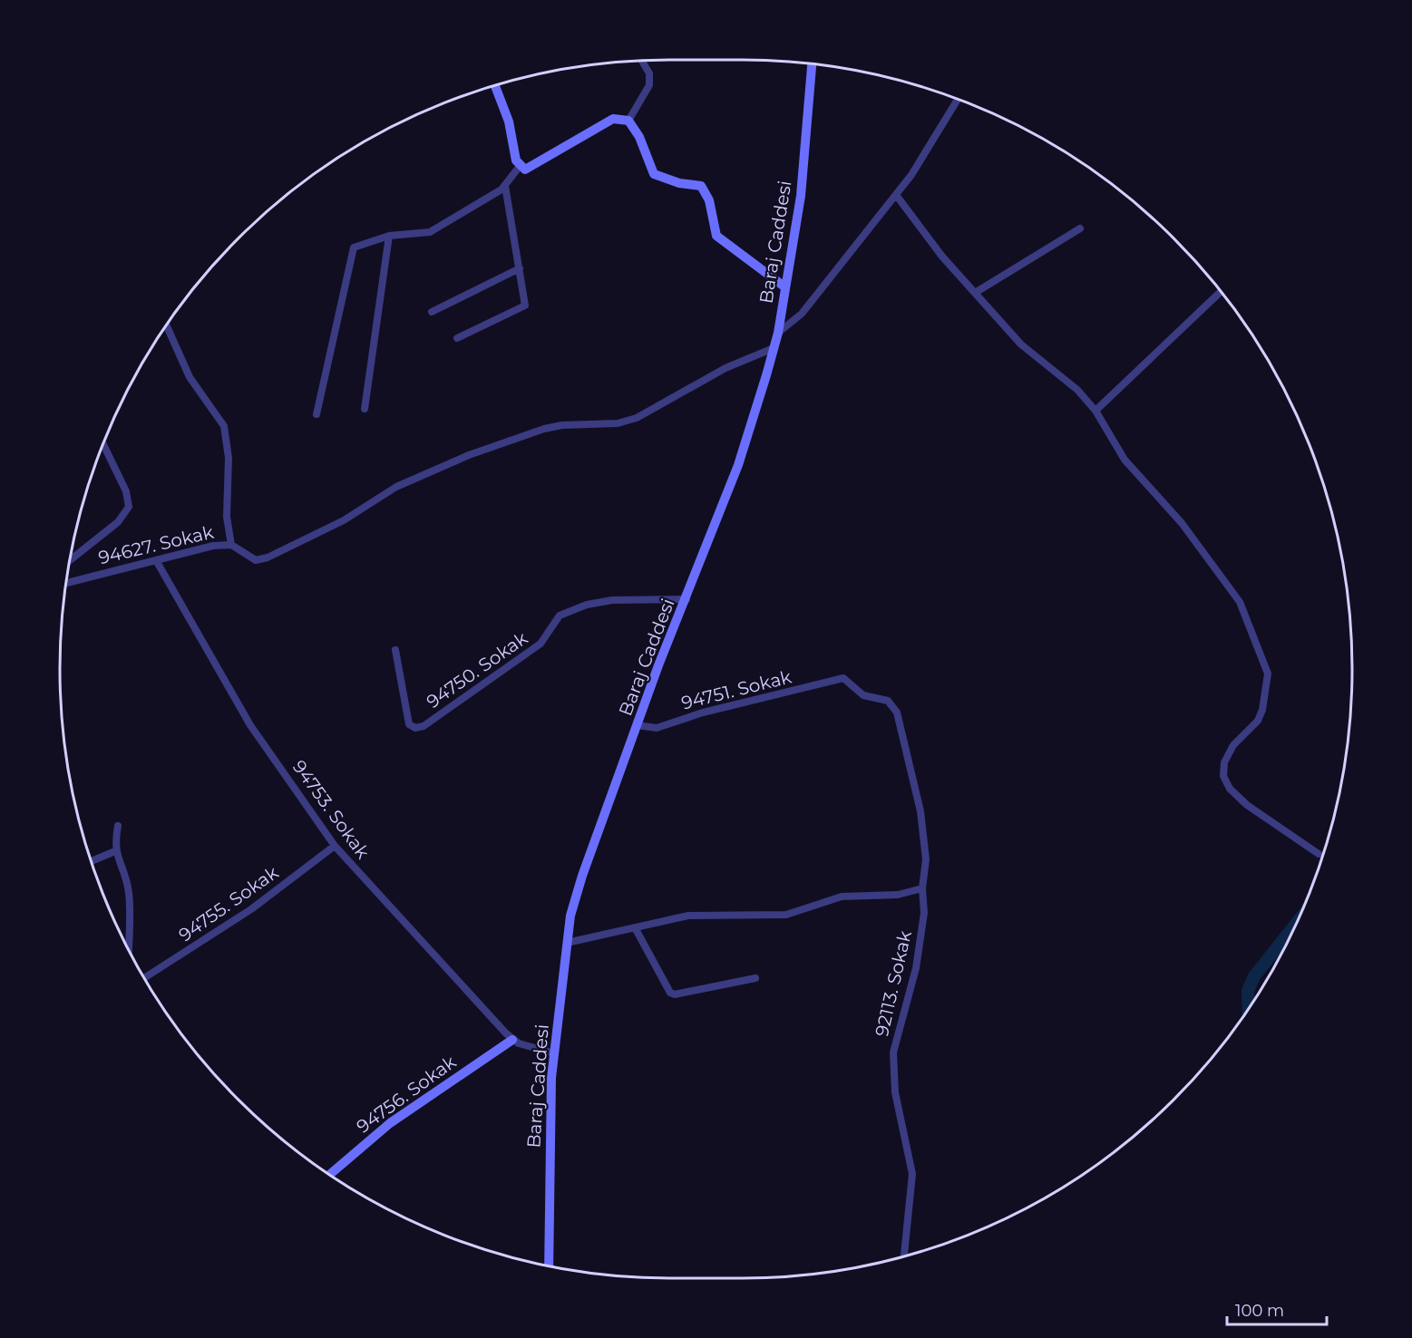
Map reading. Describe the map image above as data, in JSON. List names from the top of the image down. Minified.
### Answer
{"streets":{"main road":["Baraj Caddesi","94756. Sokak"],"street":["94627. Sokak","94750. Sokak","94751. Sokak","94753. Sokak","94755. Sokak","92113. Sokak"]},"crossings":[["Baraj Caddesi","94750. Sokak"],["Baraj Caddesi","94751. Sokak"],["Baraj Caddesi","94753. Sokak"],["94627. Sokak","94753. Sokak"],["94751. Sokak","92113. Sokak"],["94753. Sokak","94755. Sokak"],["94753. Sokak","94756. Sokak"]],"scale_bar":"100 m"}
